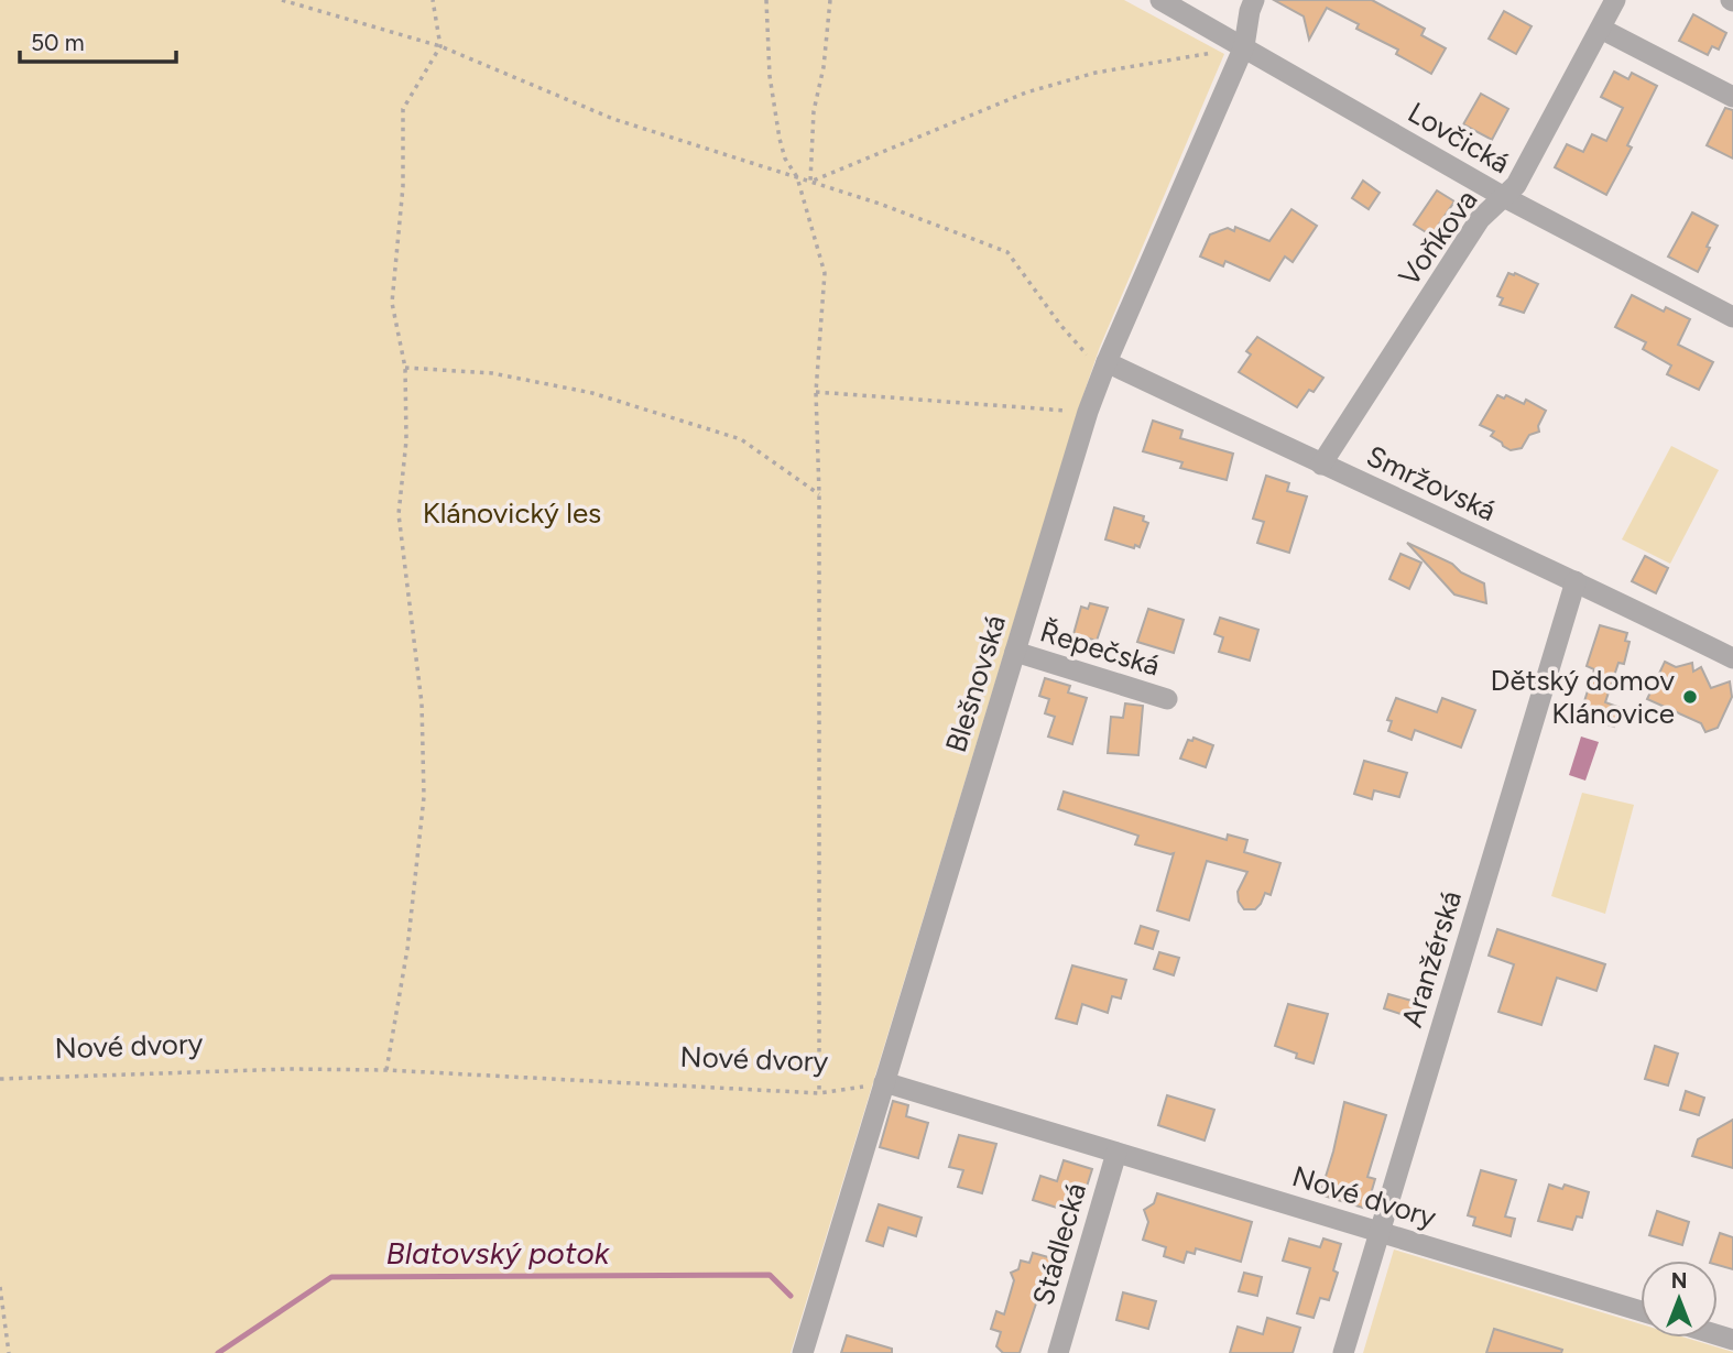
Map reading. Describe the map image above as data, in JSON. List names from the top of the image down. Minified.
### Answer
{"streets":{"street":["Lovčická","Voňkova","Smržovská","Řepečská","Blešnovská","Aranžérská","Nové dvory","Stádlecká"]},"crossings":[["Lovčická","Voňkova"],["Lovčická","Blešnovská"],["Voňkova","Smržovská"],["Smržovská","Blešnovská"],["Smržovská","Aranžérská"],["Řepečská","Blešnovská"],["Blešnovská","Nové dvory"],["Aranžérská","Nové dvory"],["Nové dvory","Stádlecká"]],"water":["Blatovský potok"],"parks":["Klánovický les"],"places":["Dětský domov Klánovice"],"scale_bar":"50 m","north":"top"}
